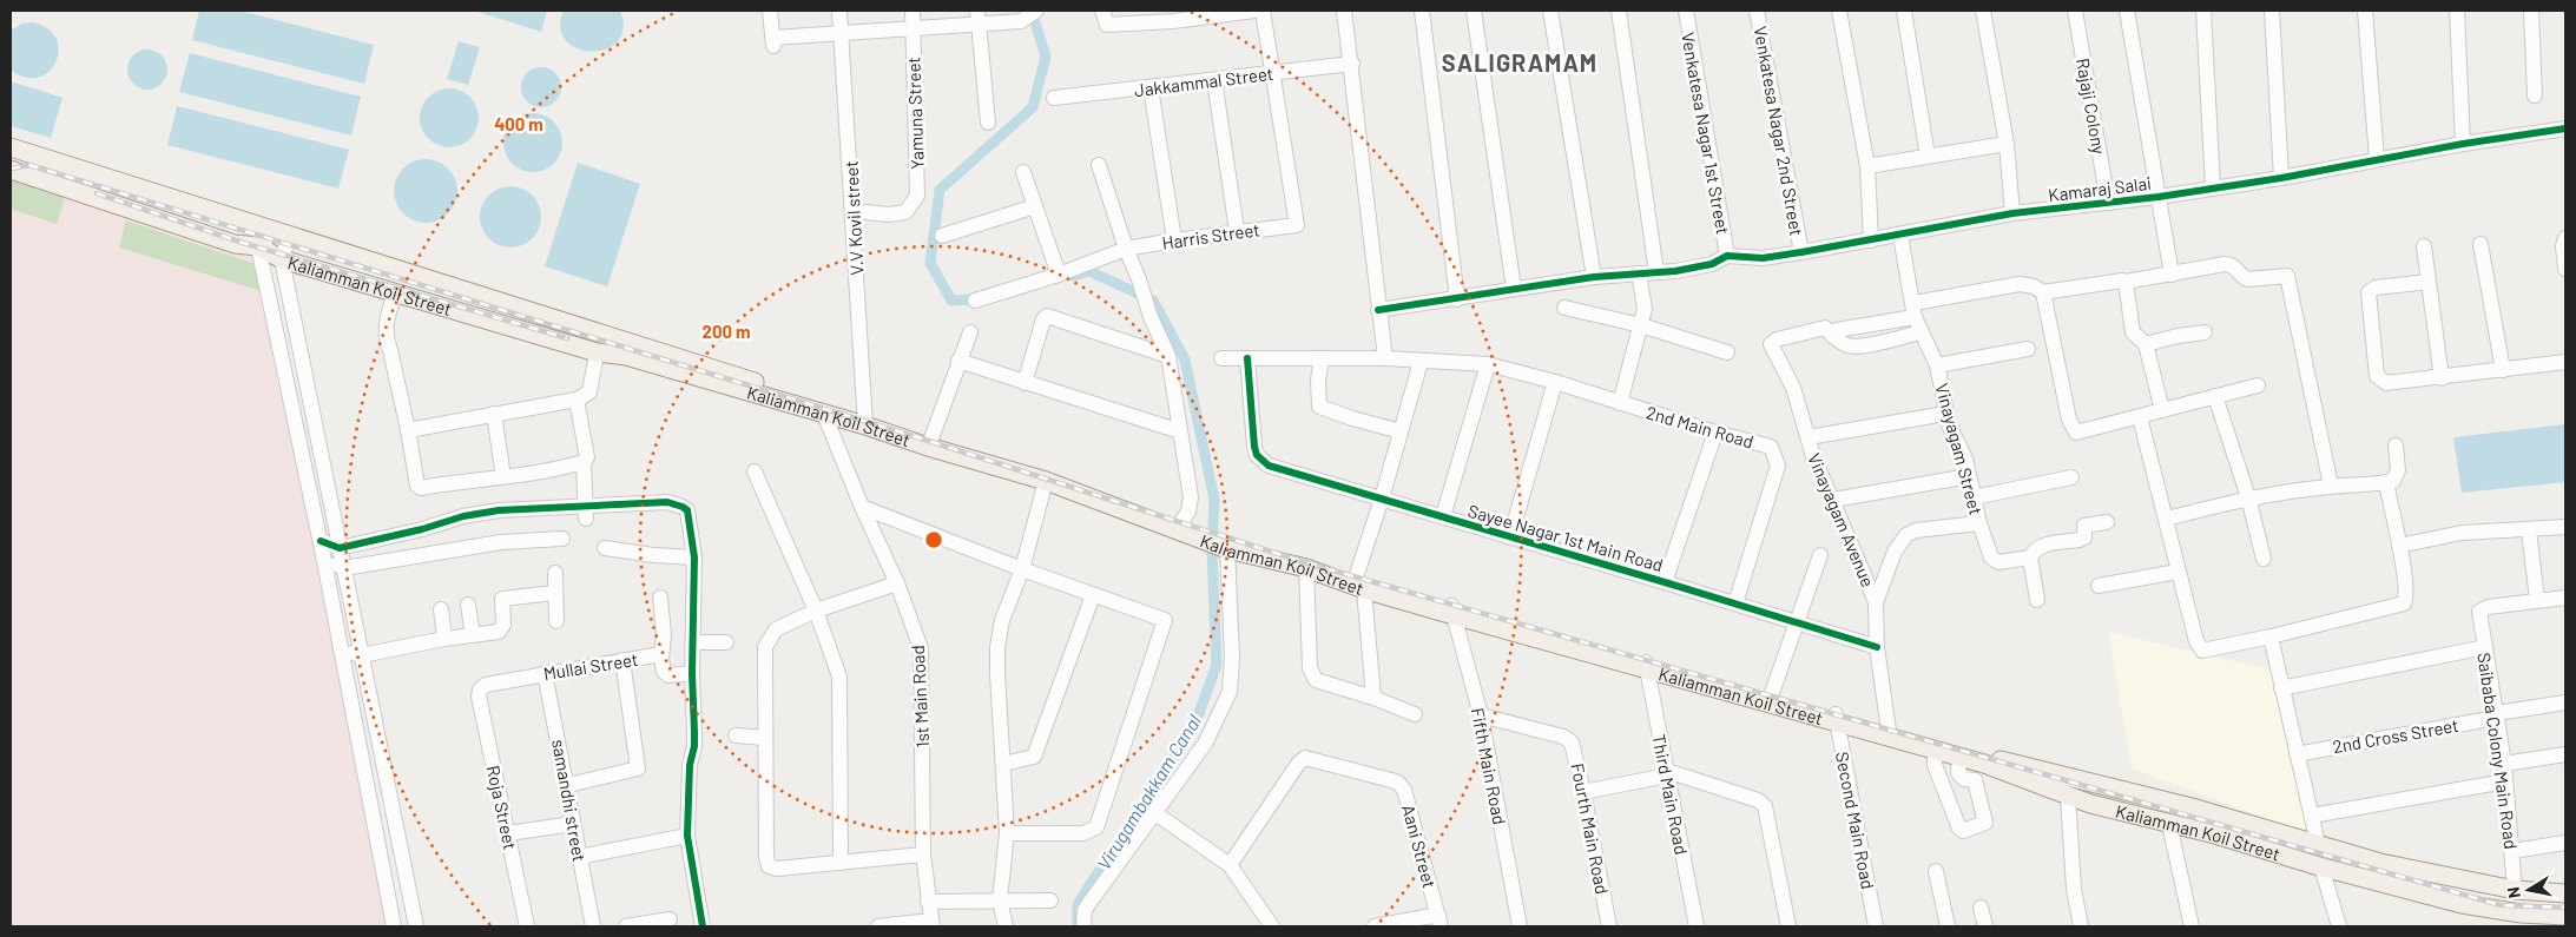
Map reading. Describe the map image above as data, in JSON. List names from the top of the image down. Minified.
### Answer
{"streets":{"main road":["Kaliamman Koil Street"],"street":["Jakkammal Street","Rajaji Colony","Yamuna Street","Venkatesa Nagar 2nd Street","Venkatesa Nagar 1st Street","Kamaraj Salai","V.V Kovil street","Harris Street","2nd Main Road","Vinayagam Street","Vinayagam Avenue","Sayee Nagar 1st Main Road","Mullai Street","1st Main Road","2nd Cross Street","Saibaba Colony Main Road","Fifth Main Road","Third Main Road","samandhi street","Roja Street","Second Main Road","Fourth Main Road","Aani Street"]},"crossings":[["Jakkammal Street","Harris Street"],["Rajaji Colony","Kamaraj Salai"],["Yamuna Street","V.V Kovil street"],["Venkatesa Nagar 2nd Street","Kamaraj Salai"],["Venkatesa Nagar 1st Street","Kamaraj Salai"],["Kamaraj Salai","Vinayagam Street"],["V.V Kovil street","Kaliamman Koil Street"],["Kaliamman Koil Street","Vinayagam Street"],["Kaliamman Koil Street","1st Main Road"],["Kaliamman Koil Street","Saibaba Colony Main Road"],["Kaliamman Koil Street","Fifth Main Road"],["Kaliamman Koil Street","Third Main Road"],["Kaliamman Koil Street","Second Main Road"],["2nd Main Road","Sayee Nagar 1st Main Road"],["Vinayagam Street","Vinayagam Avenue"],["Vinayagam Street","Sayee Nagar 1st Main Road"],["Mullai Street","samandhi street"],["Mullai Street","Roja Street"],["2nd Cross Street","Saibaba Colony Main Road"],["Fifth Main Road","Fourth Main Road"]],"districts":["SALIGRAMAM"],"water":["Virugambakkam Canal"],"north":"left","rings":["400 m","200 m"]}
